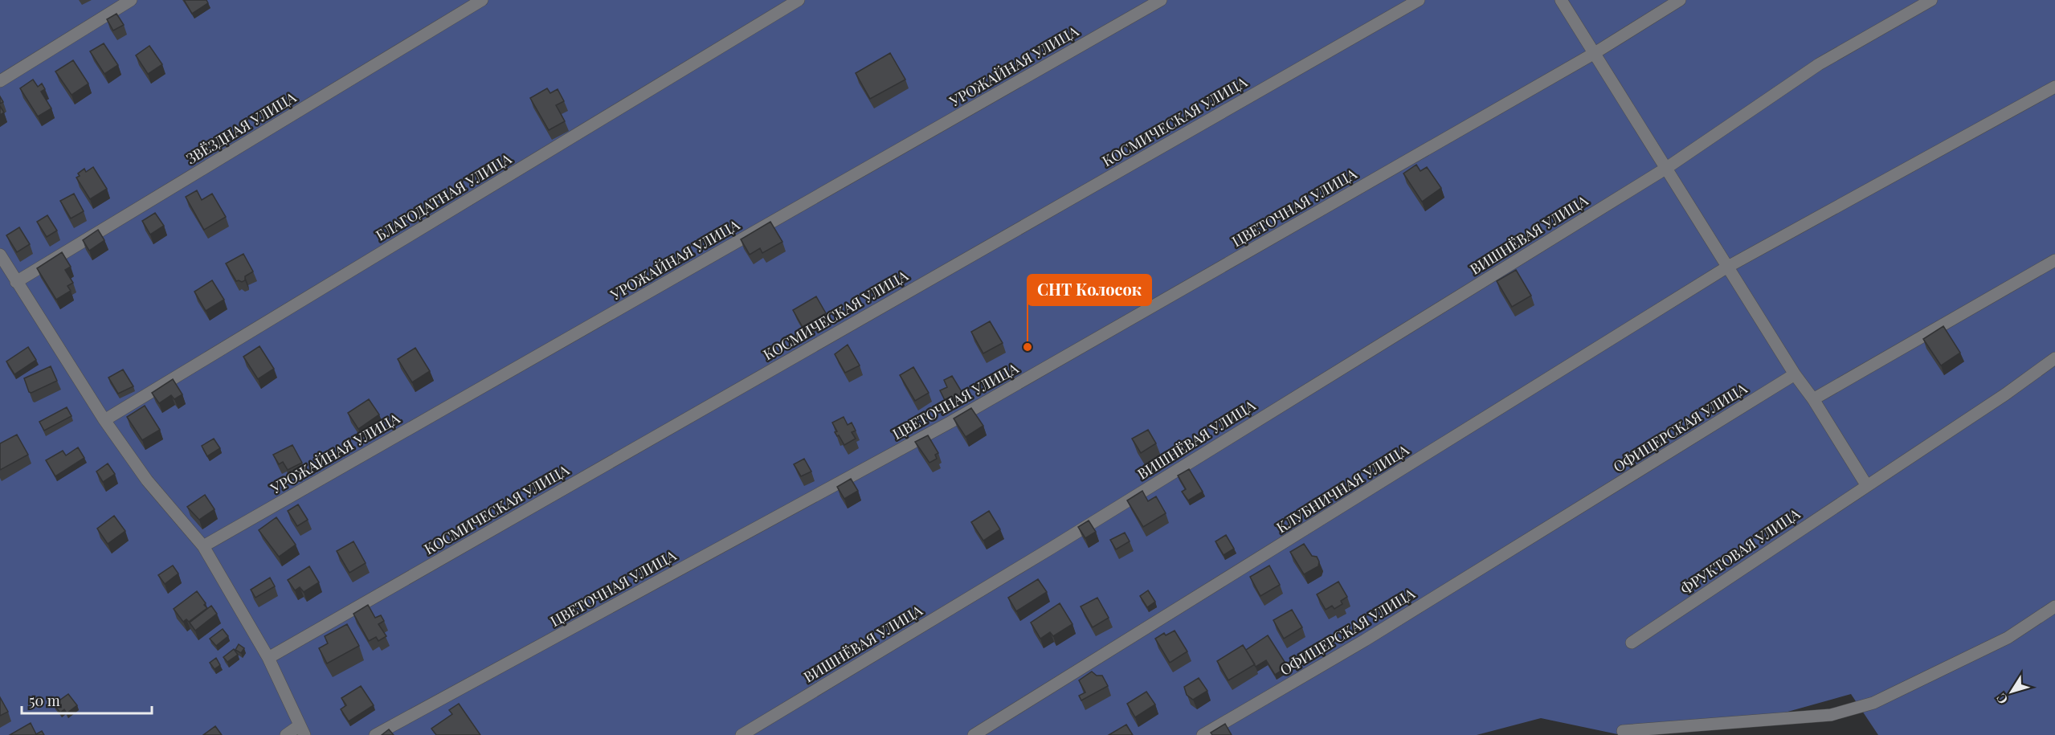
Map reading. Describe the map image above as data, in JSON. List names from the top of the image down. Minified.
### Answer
{"streets":{"street":["УРОЖАЙНАЯ УЛИЦА","КОСМИЧЕСКАЯ УЛИЦА","ЗВЁЗДНАЯ УЛИЦА","БЛАГОДАТНАЯ УЛИЦА","ЦВЕТОЧНАЯ УЛИЦА","ВИШНЁВАЯ УЛИЦА","ОФИЦЕРСКАЯ УЛИЦА","КЛУБНИЧНАЯ УЛИЦА","ФРУКТОВАЯ УЛИЦА"]},"places":["СНТ Колосок"],"scale_bar":"50 m","north":"bottom left"}
